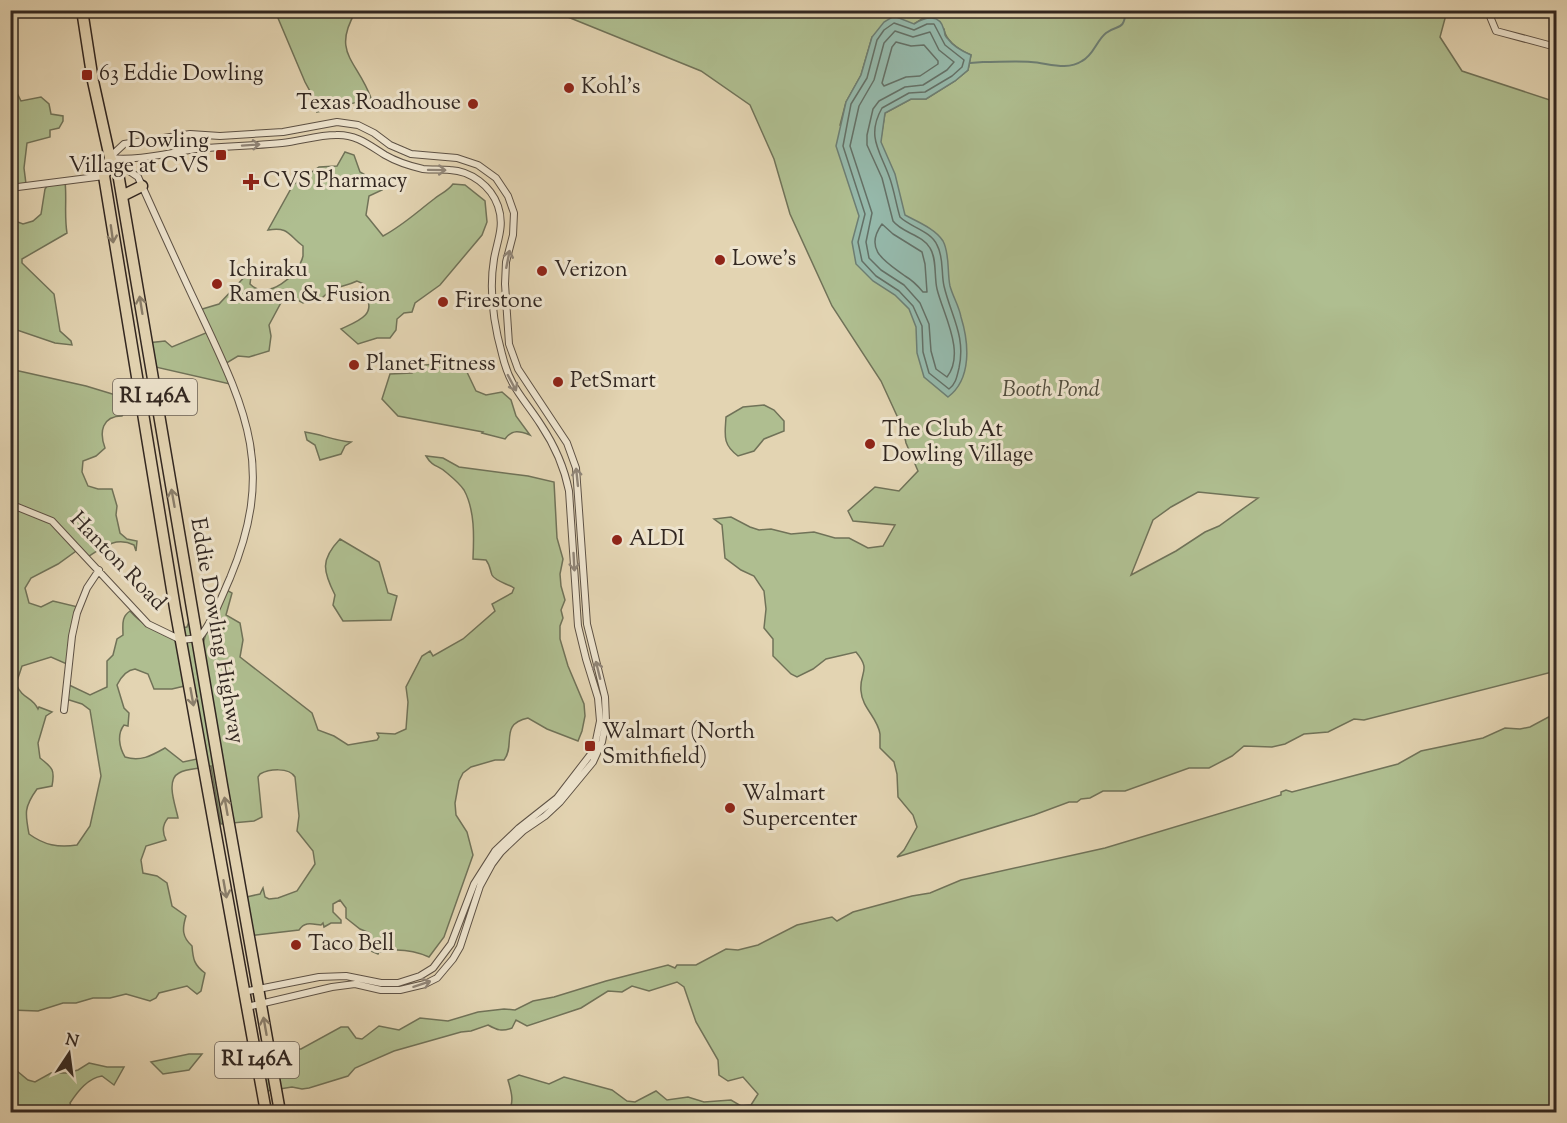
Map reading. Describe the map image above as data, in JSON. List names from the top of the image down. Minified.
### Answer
{"streets":{"main road":["RI 146A","Eddie Dowling Highway"],"street":["Hanton Road"]},"crossings":[["Hanton Road","Eddie Dowling Highway"]],"parks":["Booth Pond"],"places":{"transit":["63 Eddie Dowling","Dowling Village at CVS","Walmart (North Smithfield)"],"other":["Kohl's","Texas Roadhouse","Lowe's","Verizon","Ichiraku Ramen & Fusion","Firestone","Planet Fitness","PetSmart","The Club At Dowling Village","ALDI","Walmart Supercenter","Taco Bell"],"health":["CVS Pharmacy"]},"north":"top"}
